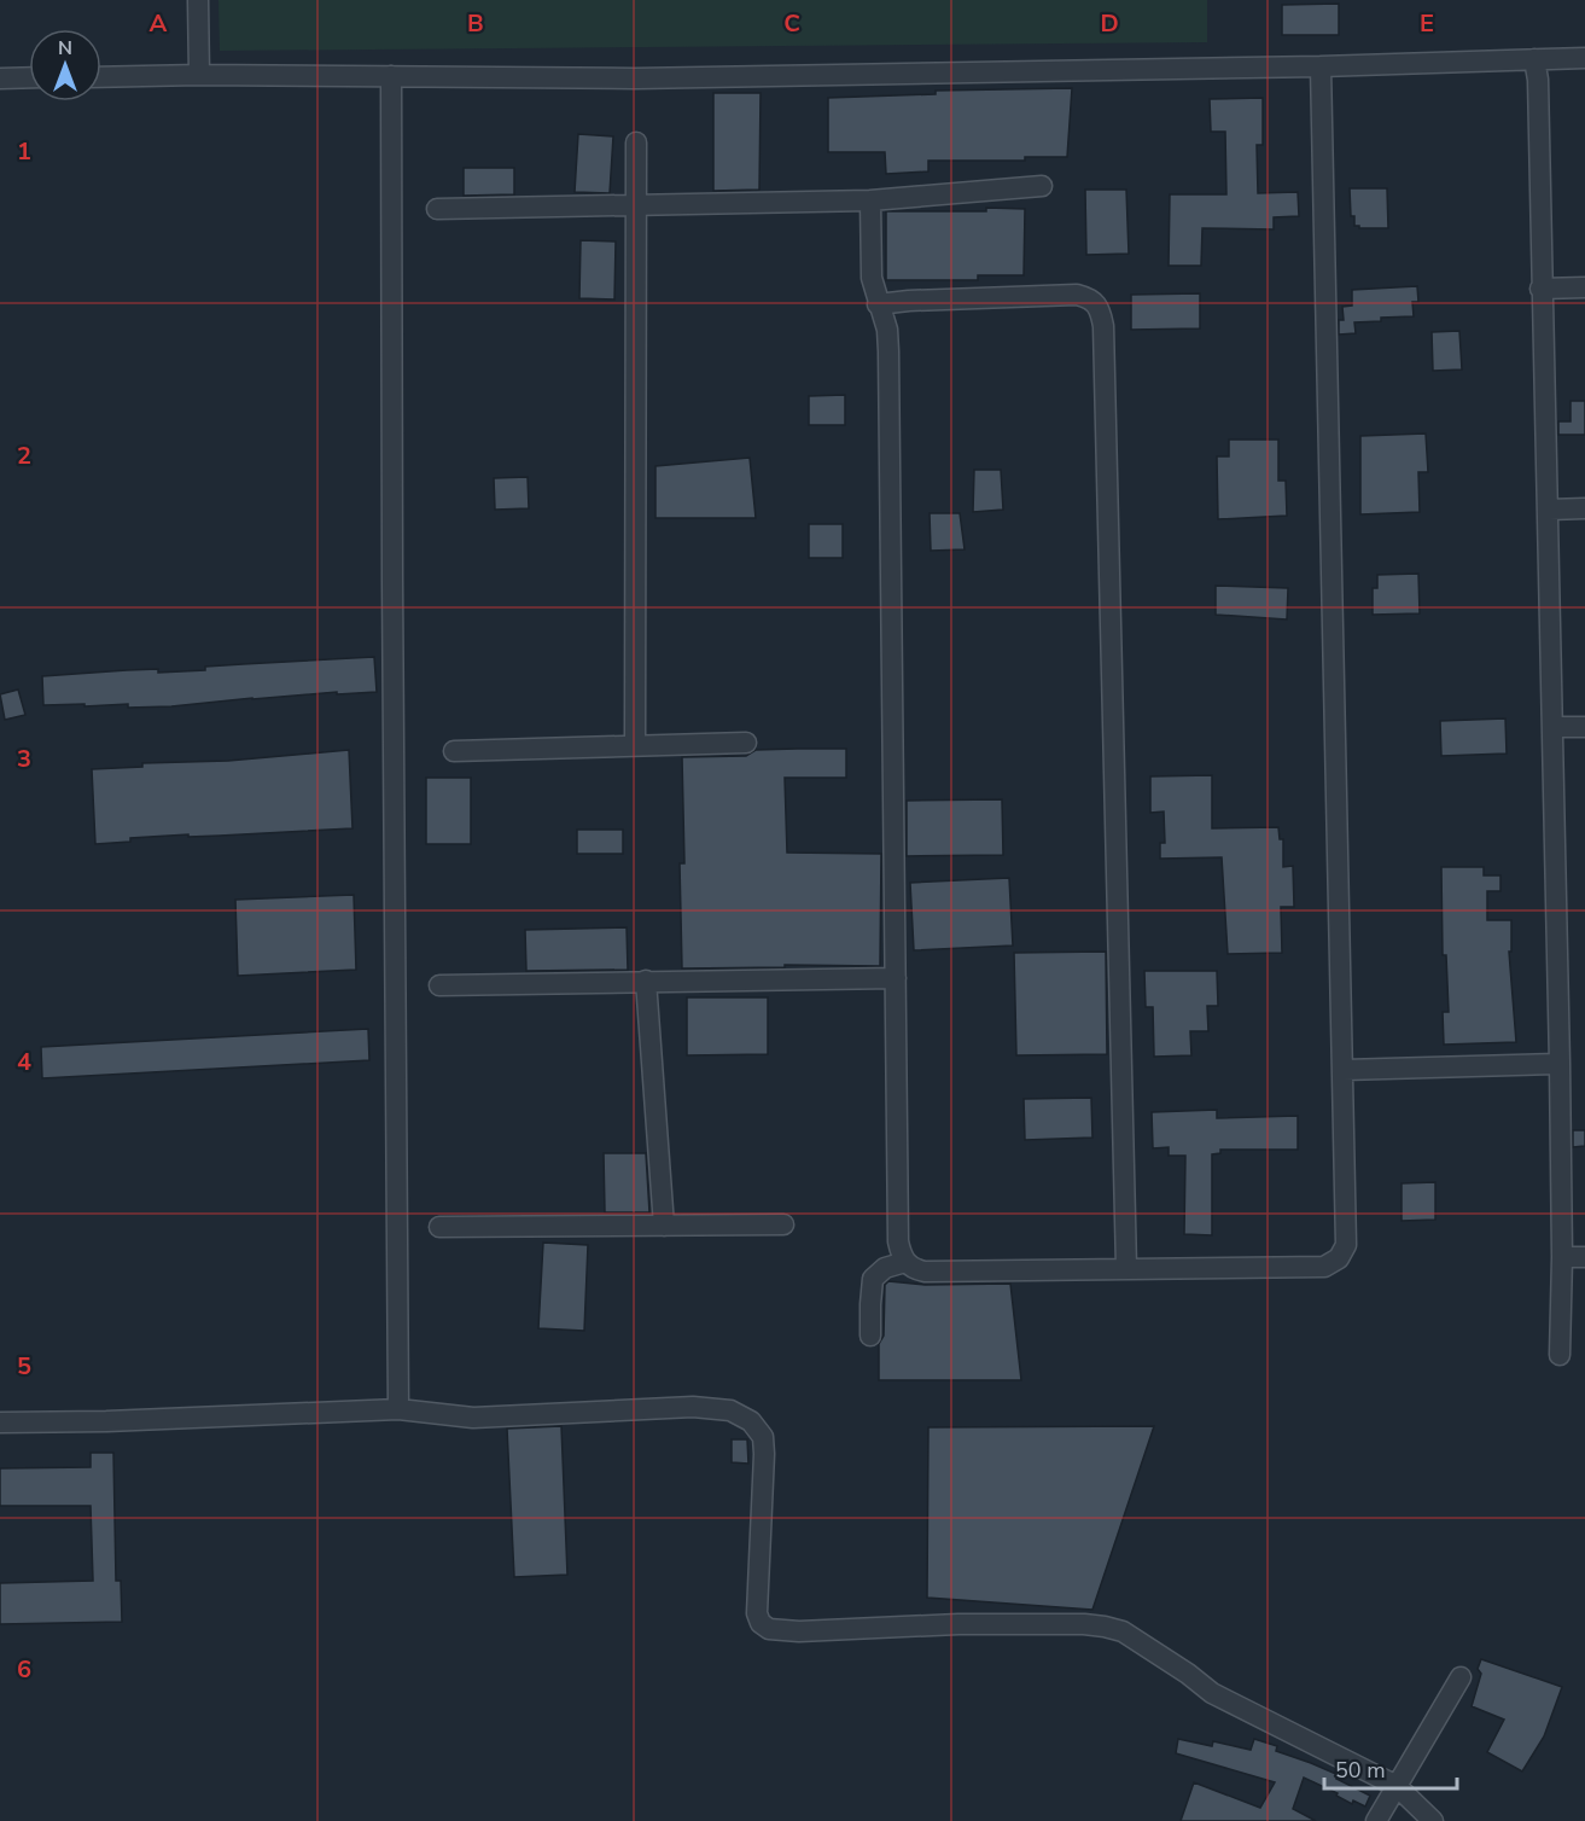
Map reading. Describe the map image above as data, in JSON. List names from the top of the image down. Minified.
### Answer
{"scale_bar":"50 m","north":"top","grid":{"columns":["A","B","C","D","E"],"rows":["1","2","3","4","5","6"]}}
